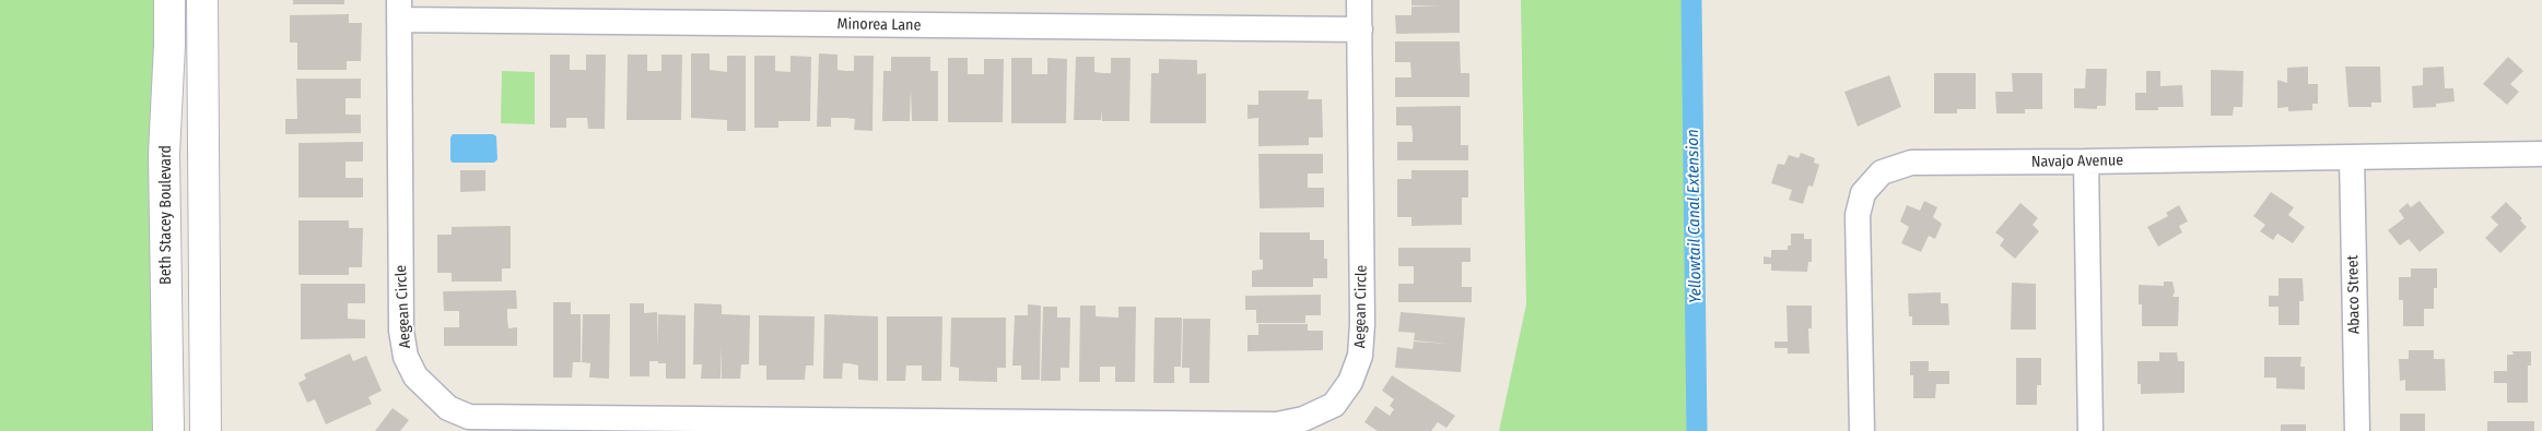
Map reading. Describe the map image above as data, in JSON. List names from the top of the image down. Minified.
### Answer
{"streets":{"street":["Minorea Lane","Navajo Avenue","Beth Stacey Boulevard","Abaco Street","Aegean Circle"]},"crossings":[["Minorea Lane","Aegean Circle"],["Navajo Avenue","Abaco Street"]],"water":["Yellowtail Canal Extension"]}
